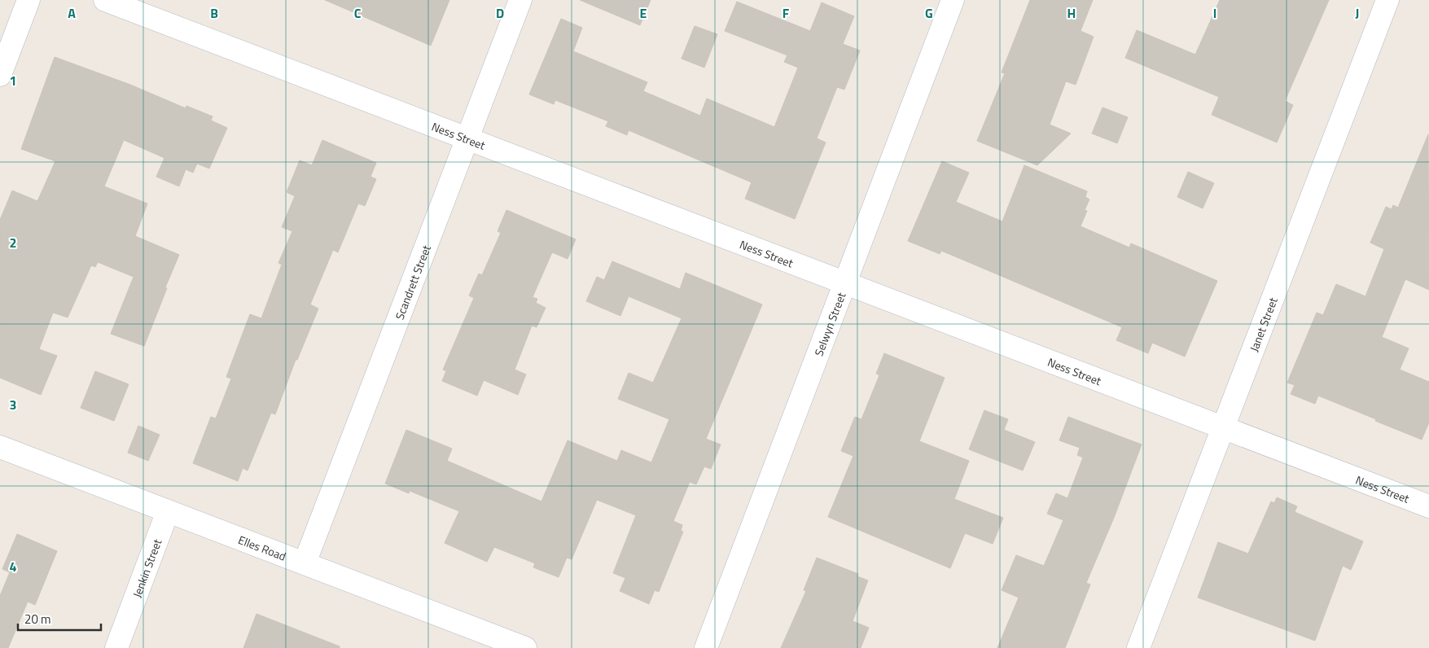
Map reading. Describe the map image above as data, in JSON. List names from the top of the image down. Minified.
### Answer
{"streets":{"street":["Ness Street","Scandrett Street","Selwyn Street","Janet Street","Elles Road","Jenkin Street"]},"crossings":[["Ness Street","Scandrett Street"],["Ness Street","Selwyn Street"],["Ness Street","Janet Street"],["Scandrett Street","Elles Road"],["Elles Road","Jenkin Street"]],"scale_bar":"20 m","grid":{"columns":["A","B","C","D","E","F","G","H","I","J"],"rows":["1","2","3","4"]}}
